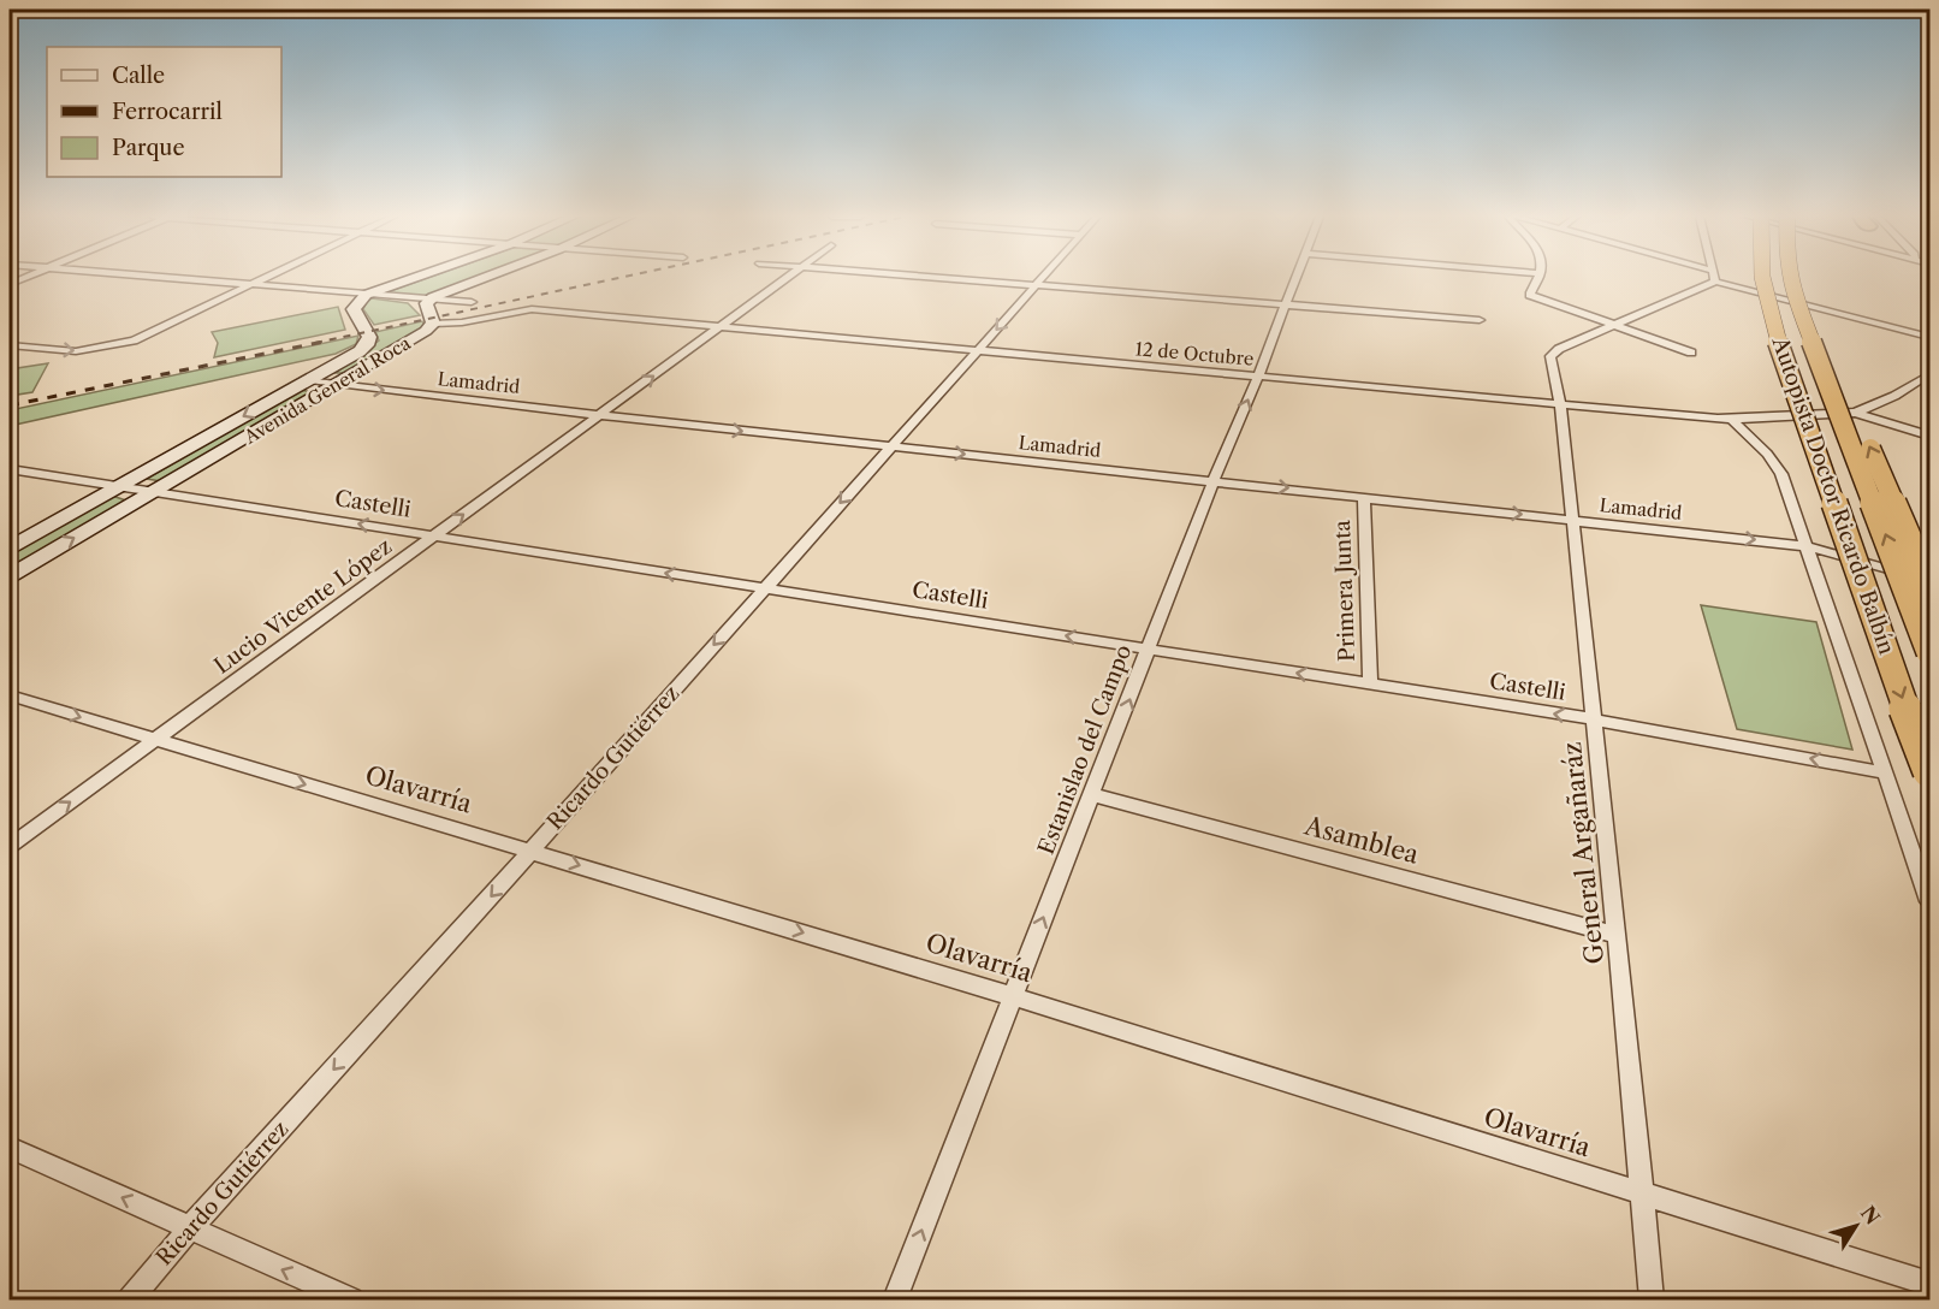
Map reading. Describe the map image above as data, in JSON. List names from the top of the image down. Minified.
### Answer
{"streets":{"highway":["Autopista Doctor Ricardo Balbín"],"main road":["Avenida General Roca"],"street":["12 de Octubre","Lamadrid","Castelli","Primera Junta","Lucio Vicente López","Estanislao del Campo","Ricardo Gutiérrez","Olavarría","Asamblea","General Argañaráz"]},"crossings":[["12 de Octubre","Avenida General Roca"],["12 de Octubre","Lucio Vicente López"],["12 de Octubre","Estanislao del Campo"],["12 de Octubre","Ricardo Gutiérrez"],["12 de Octubre","General Argañaráz"],["Lamadrid","Avenida General Roca"],["Lamadrid","Primera Junta"],["Lamadrid","Lucio Vicente López"],["Lamadrid","Estanislao del Campo"],["Lamadrid","Ricardo Gutiérrez"],["Lamadrid","General Argañaráz"],["Avenida General Roca","Castelli"],["Castelli","Primera Junta"],["Castelli","Lucio Vicente López"],["Castelli","Estanislao del Campo"],["Castelli","Ricardo Gutiérrez"],["Castelli","General Argañaráz"],["Lucio Vicente López","Olavarría"],["Estanislao del Campo","Olavarría"],["Estanislao del Campo","Asamblea"],["Ricardo Gutiérrez","Olavarría"],["Olavarría","General Argañaráz"],["Asamblea","General Argañaráz"]],"one_way":["Lamadrid","Castelli","Lucio Vicente López","Estanislao del Campo","Ricardo Gutiérrez","Olavarría"],"legend":["Calle","Ferrocarril","Parque"],"north":"top right"}
